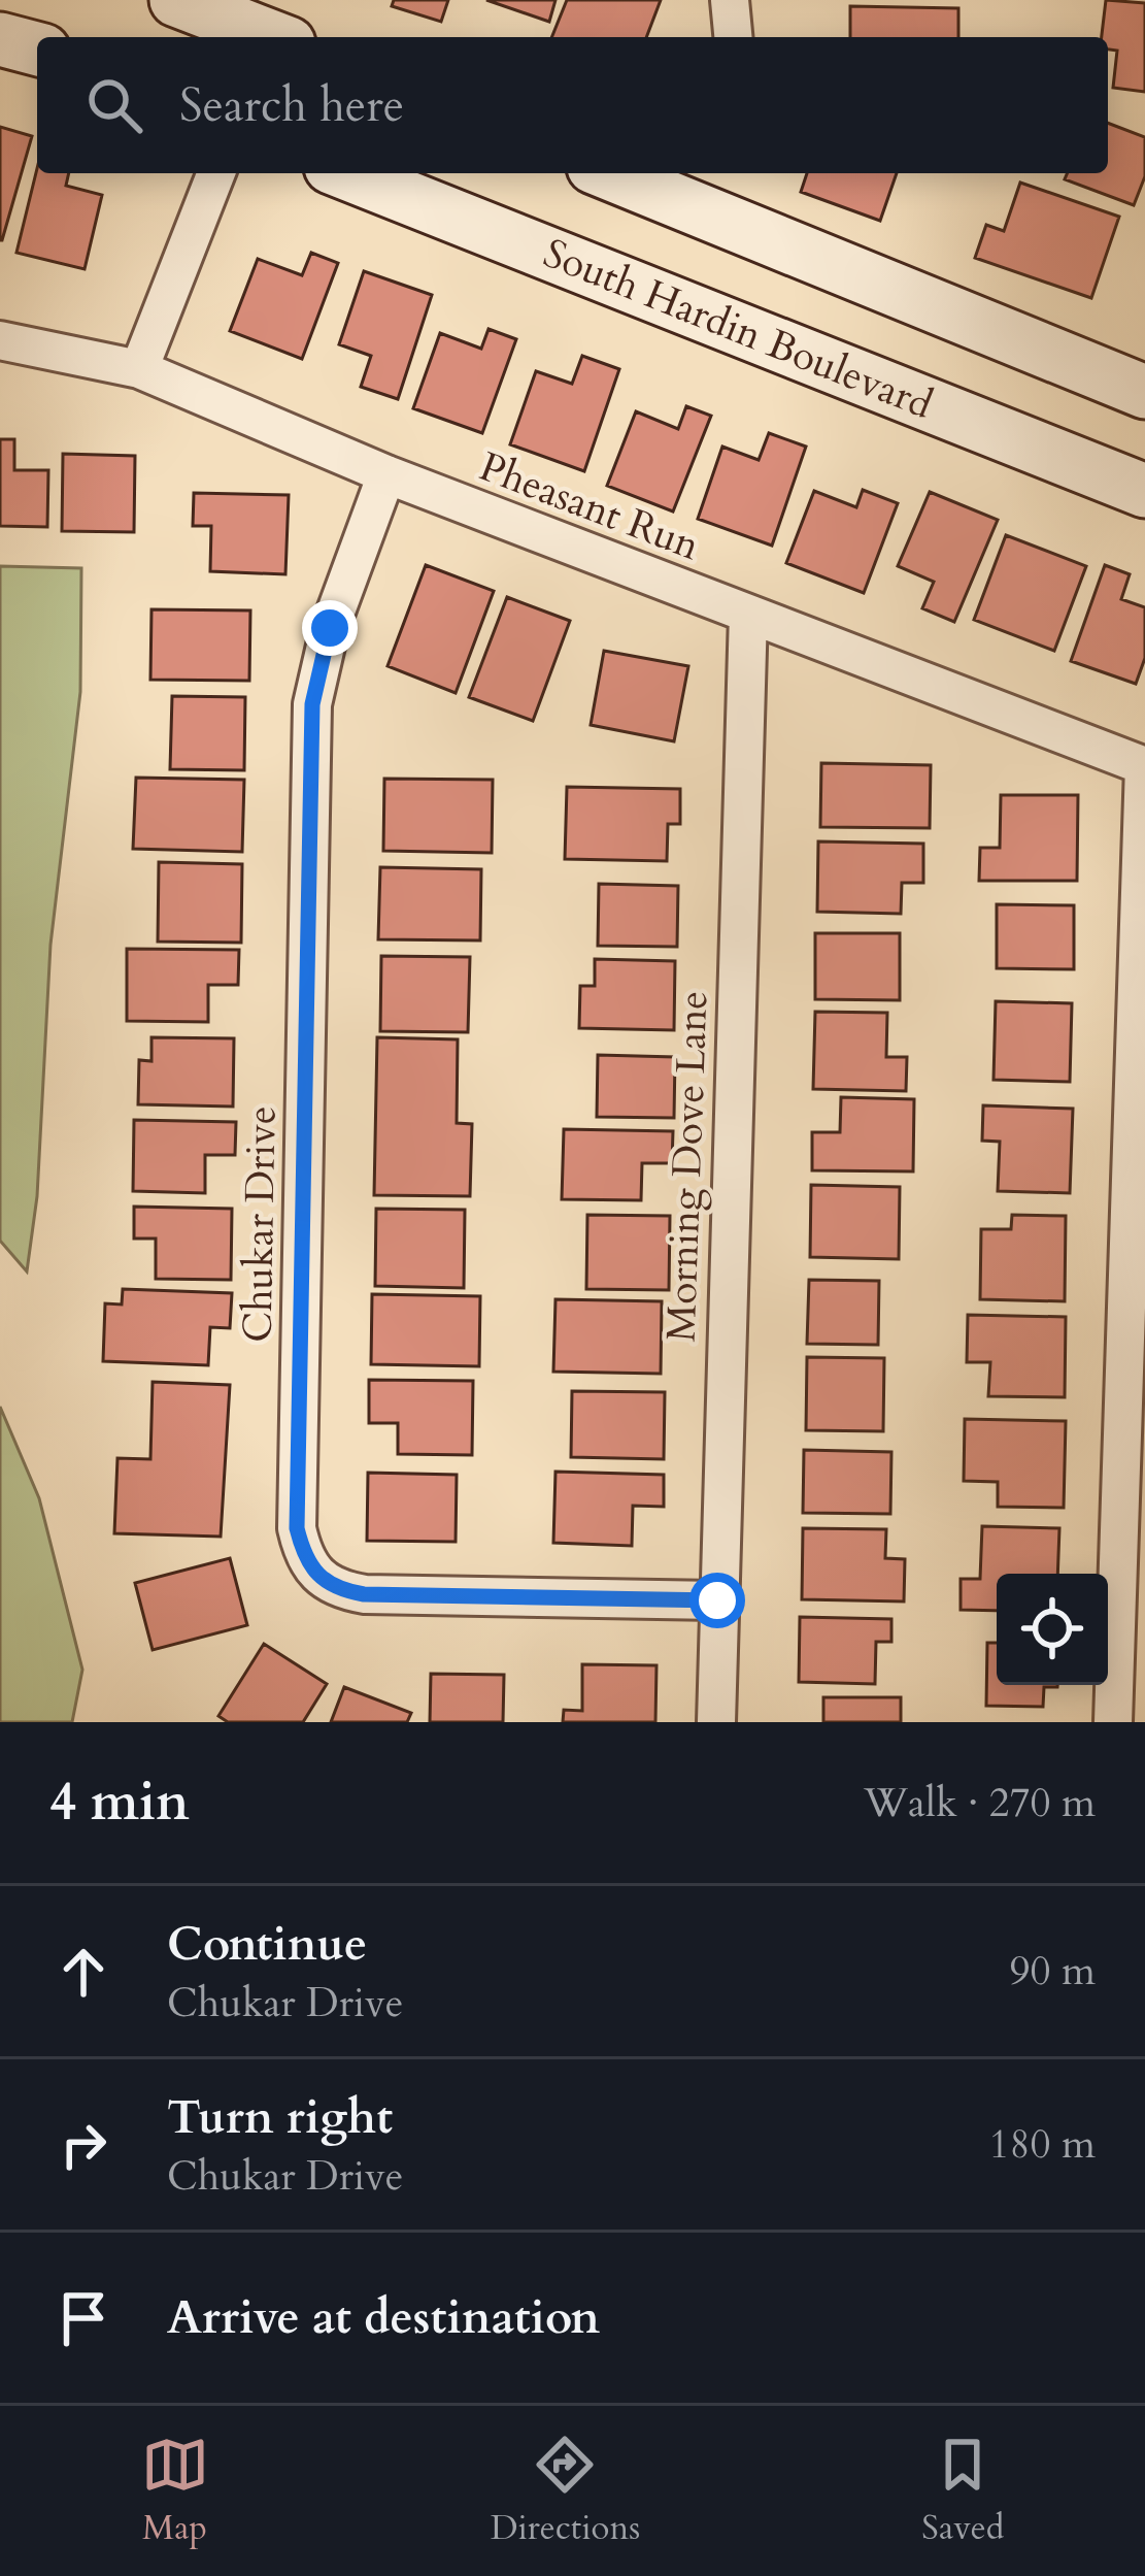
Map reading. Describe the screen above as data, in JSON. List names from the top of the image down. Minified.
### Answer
{"streets":{"main road":["South Hardin Boulevard"],"street":["Pheasant Run","Morning Dove Lane","Chukar Drive"]},"crossings":[["Pheasant Run","Morning Dove Lane"],["Pheasant Run","Chukar Drive"],["Morning Dove Lane","Chukar Drive"]],"page":{"search":"Search here","heading":["4 min","Walk · 270 m"],"list":[["Continue","Chukar Drive","90 m"],["Turn right","Chukar Drive","180 m"],"Arrive at destination"],"nav":["Map","Directions","Saved"]}}
